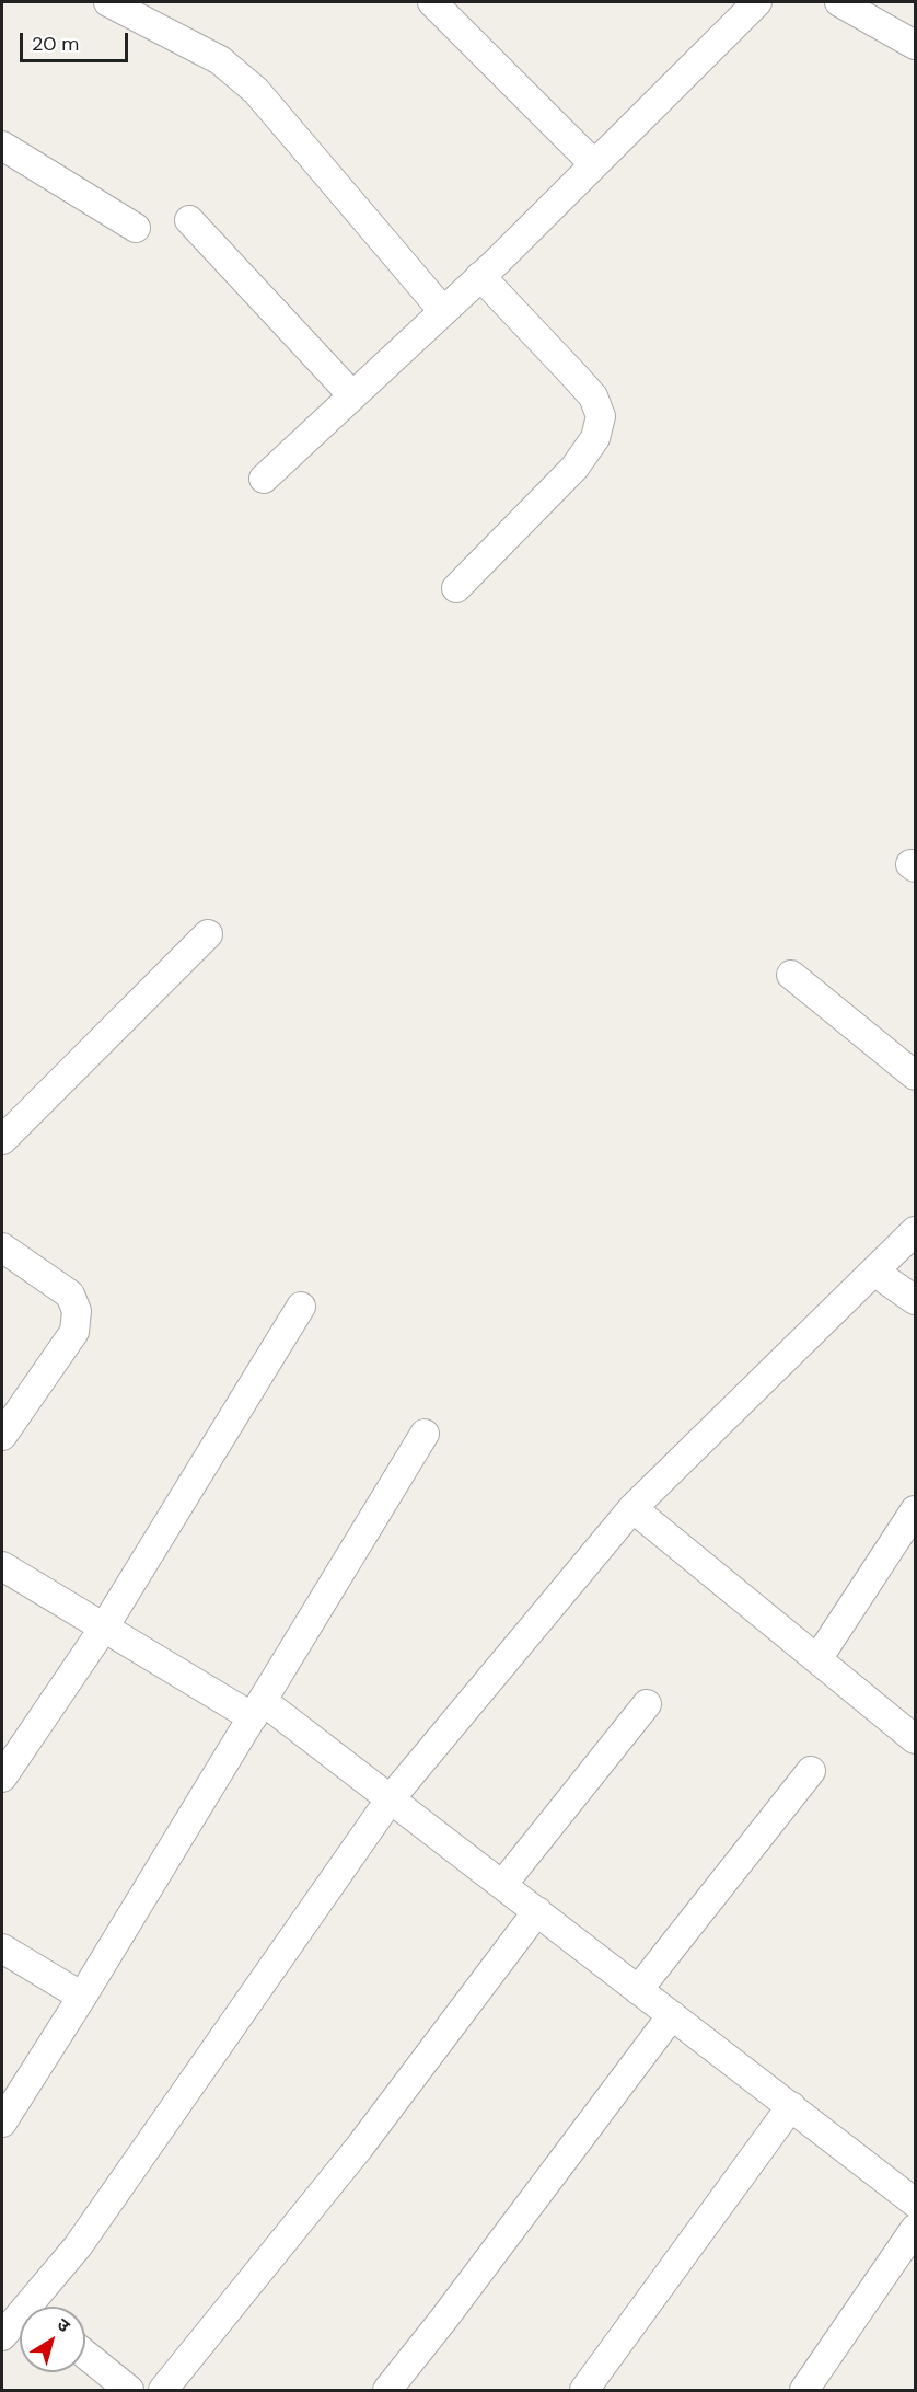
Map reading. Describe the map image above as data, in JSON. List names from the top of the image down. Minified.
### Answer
{"scale_bar":"20 m","north":"top right"}
